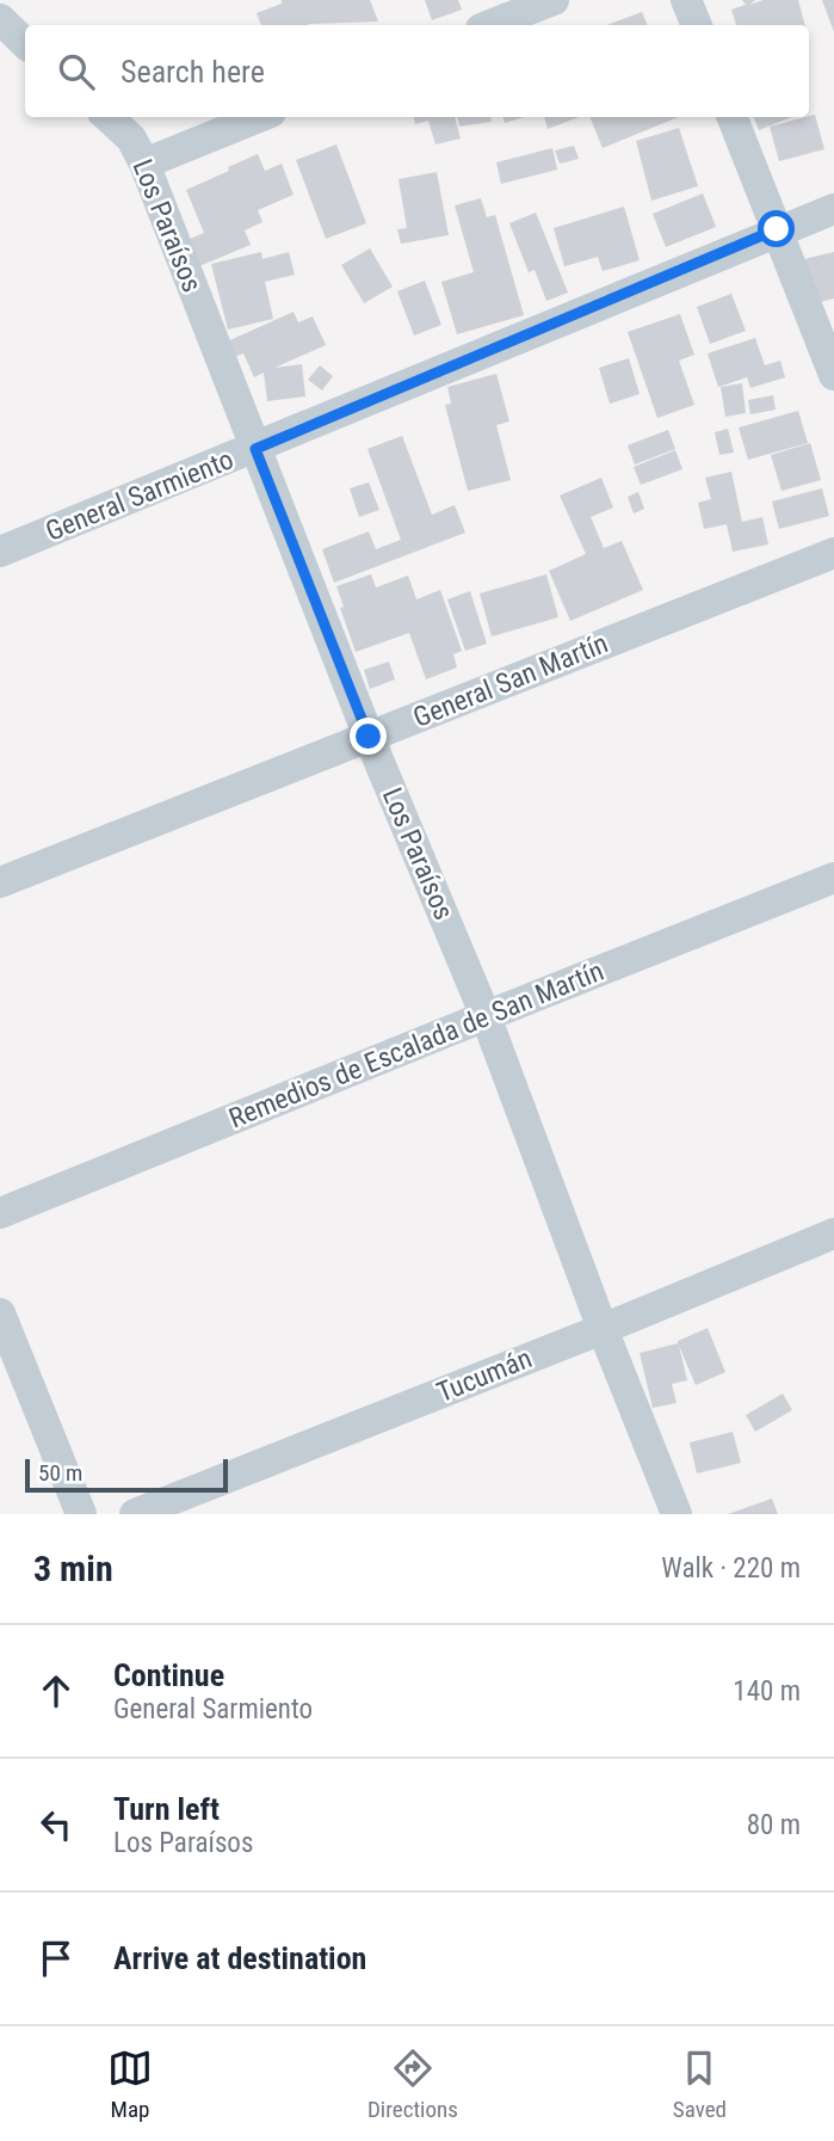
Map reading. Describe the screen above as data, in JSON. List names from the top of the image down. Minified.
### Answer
{"streets":{"street":["Los Paraísos","General Sarmiento","General San Martín","Remedios de Escalada de San Martín","Tucumán"]},"crossings":[["Los Paraísos","General Sarmiento"],["Los Paraísos","General San Martín"],["Los Paraísos","Remedios de Escalada de San Martín"],["Los Paraísos","Tucumán"]],"scale_bar":"50 m","page":{"search":"Search here","scale":"50 m","heading":["3 min","Walk · 220 m"],"list":[["Continue","General Sarmiento","140 m"],["Turn left","Los Paraísos","80 m"],"Arrive at destination"],"nav":["Map","Directions","Saved"]}}
